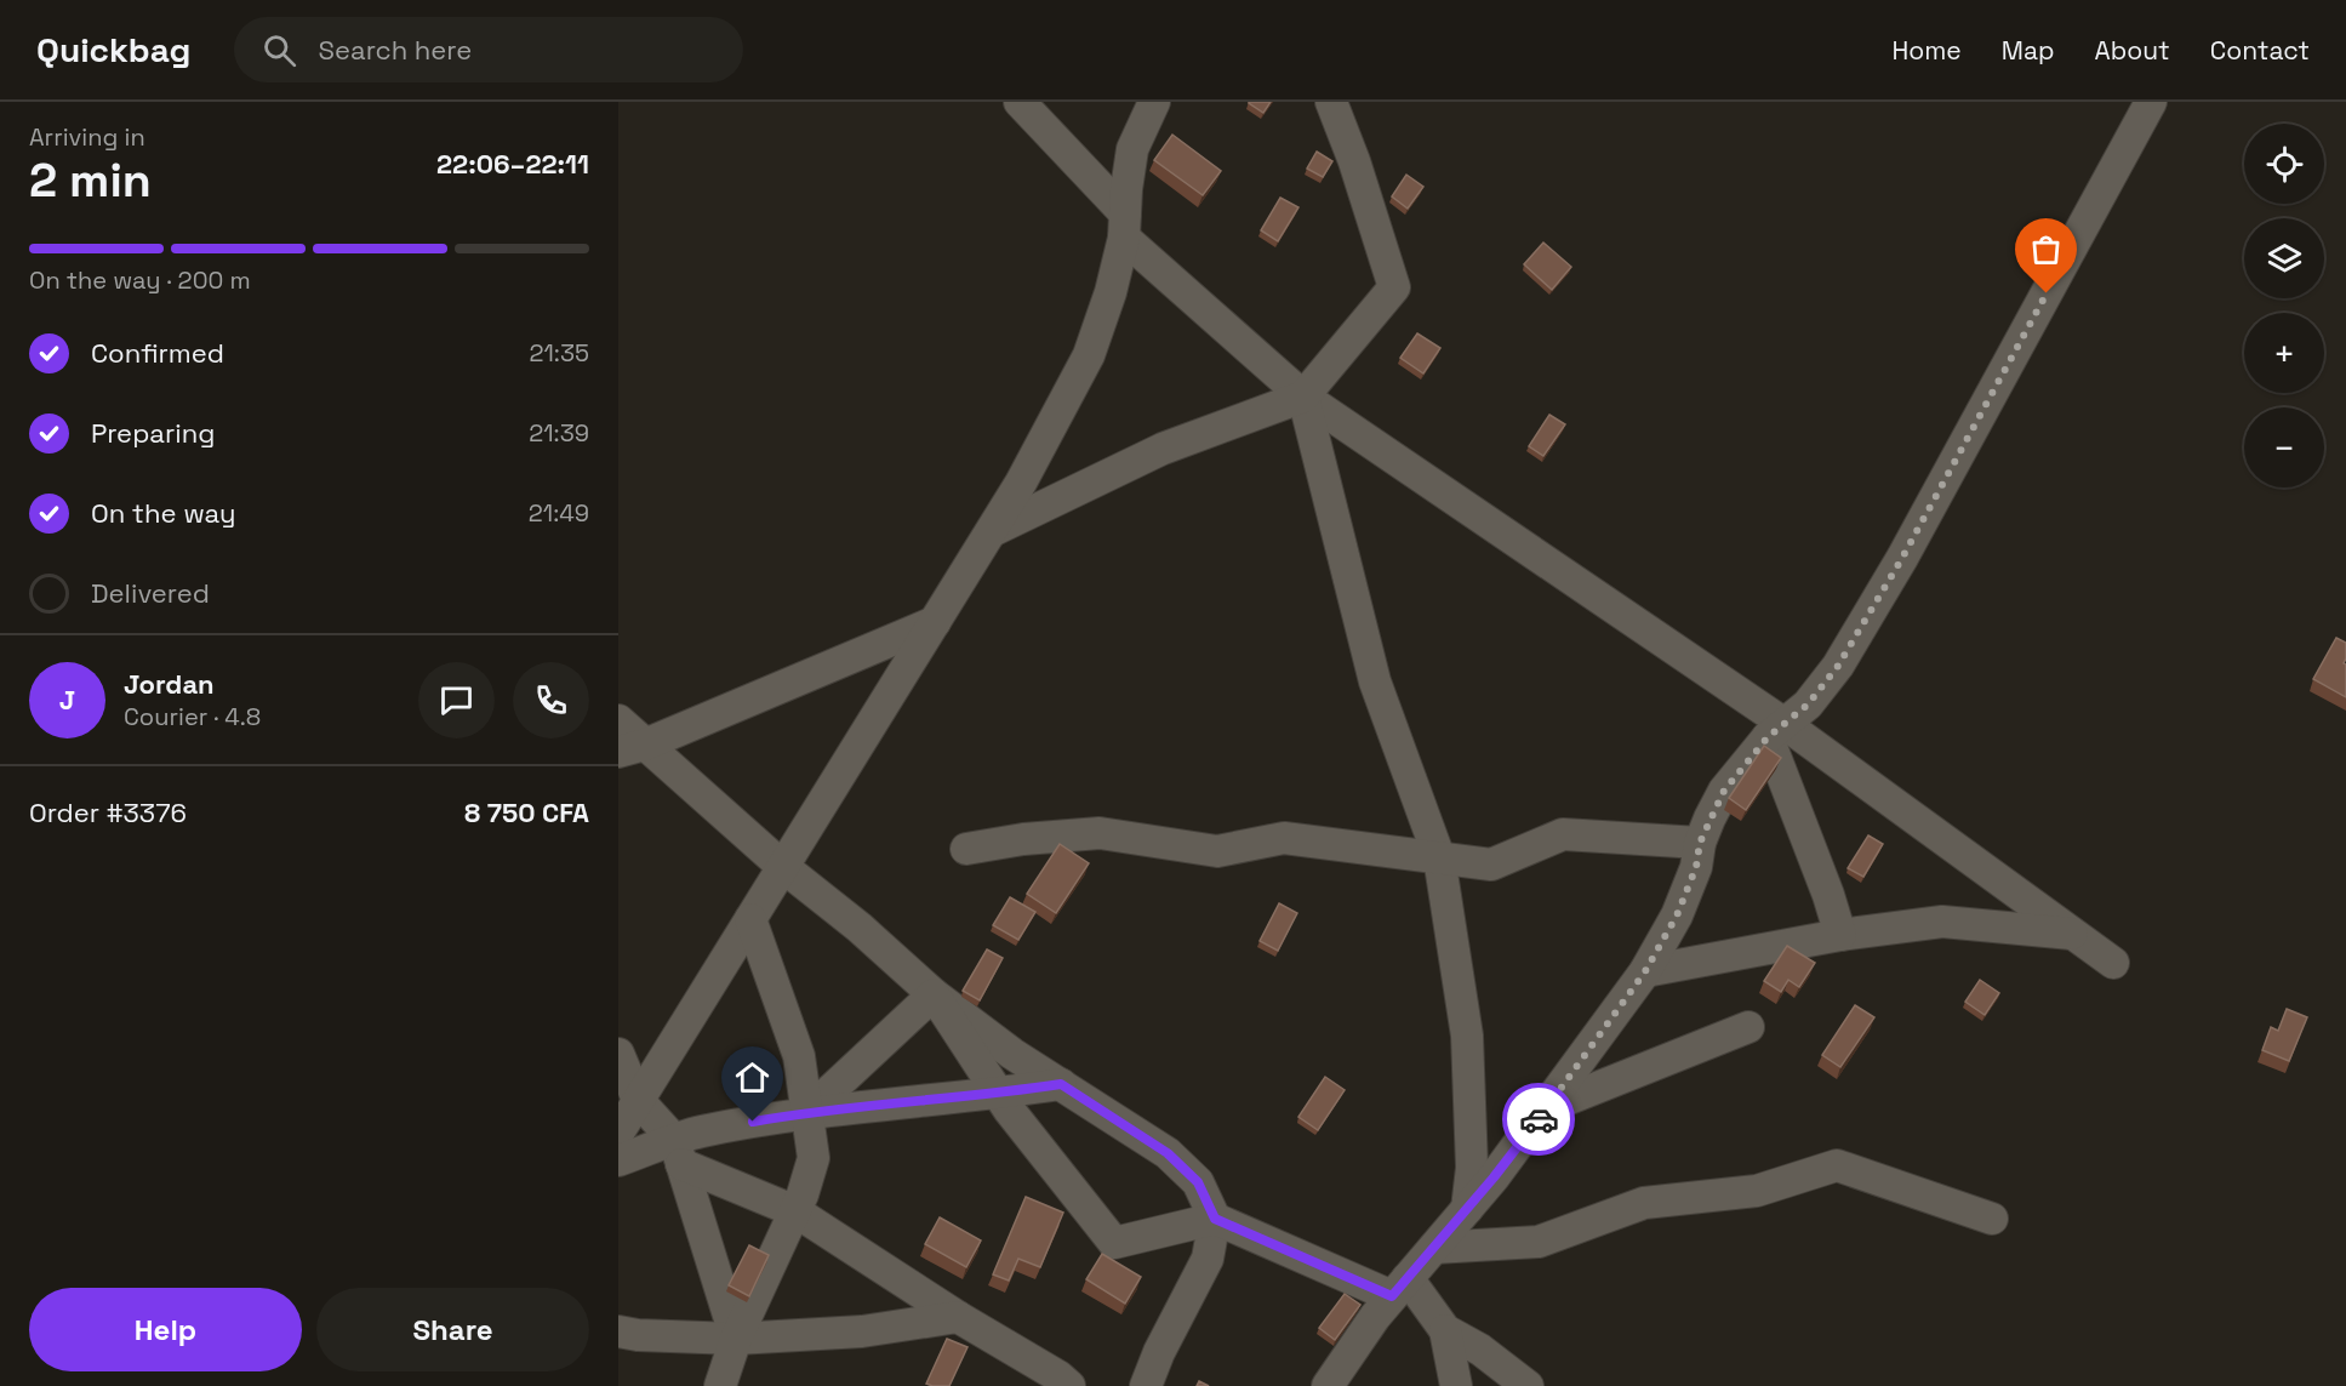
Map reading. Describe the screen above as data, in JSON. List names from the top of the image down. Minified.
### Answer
{"page":{"header":"Quickbag","search":"Search here","nav":["Home","Map","About","Contact"],"heading":["2 min","Arriving in","22:06–22:11"],"panel":["Jordan","Courier · 4.8","Order #3376","8 750 CFA"],"map_buttons":["+","−"],"bar":"On the way · 200 m","list":[["Confirmed","21:35"],["Preparing","21:39"],["On the way","21:49"],"Delivered"],"round":"J","buttons":["Help","Share"]}}
